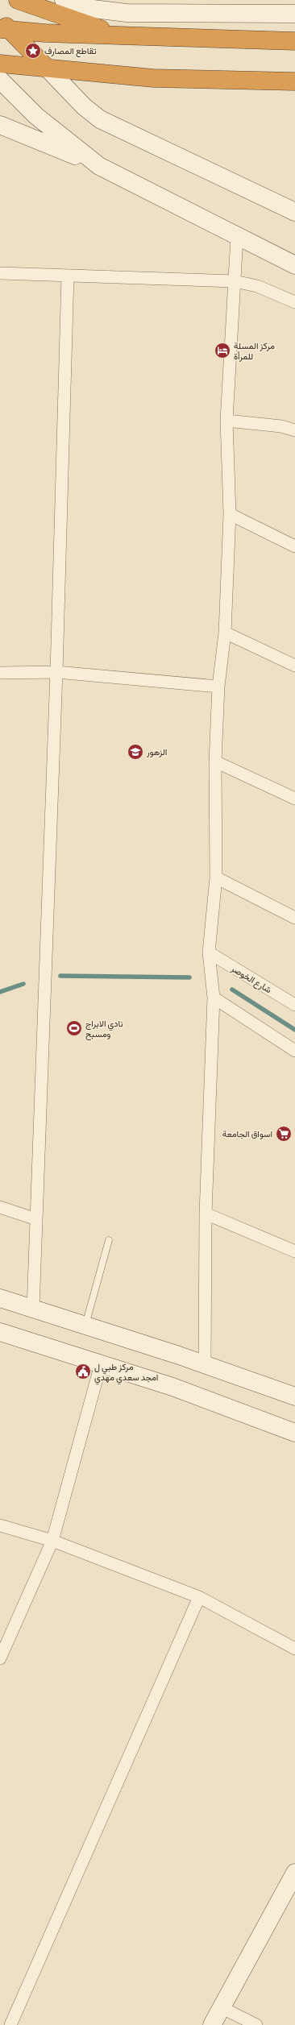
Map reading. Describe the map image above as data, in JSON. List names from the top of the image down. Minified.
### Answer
{"streets":{"street":["شارع الخوصر"]},"places":{"place":["تقاطع المصارف"],"hotel":["مركز المسلة للمرأة"],"school or university":["الزهور"],"sports":["نادي الابراج ومسبح"],"supermarket":["اسواق الجامعة"],"public building":["مركز طبي ل امجد سعدي مهدي"]}}
